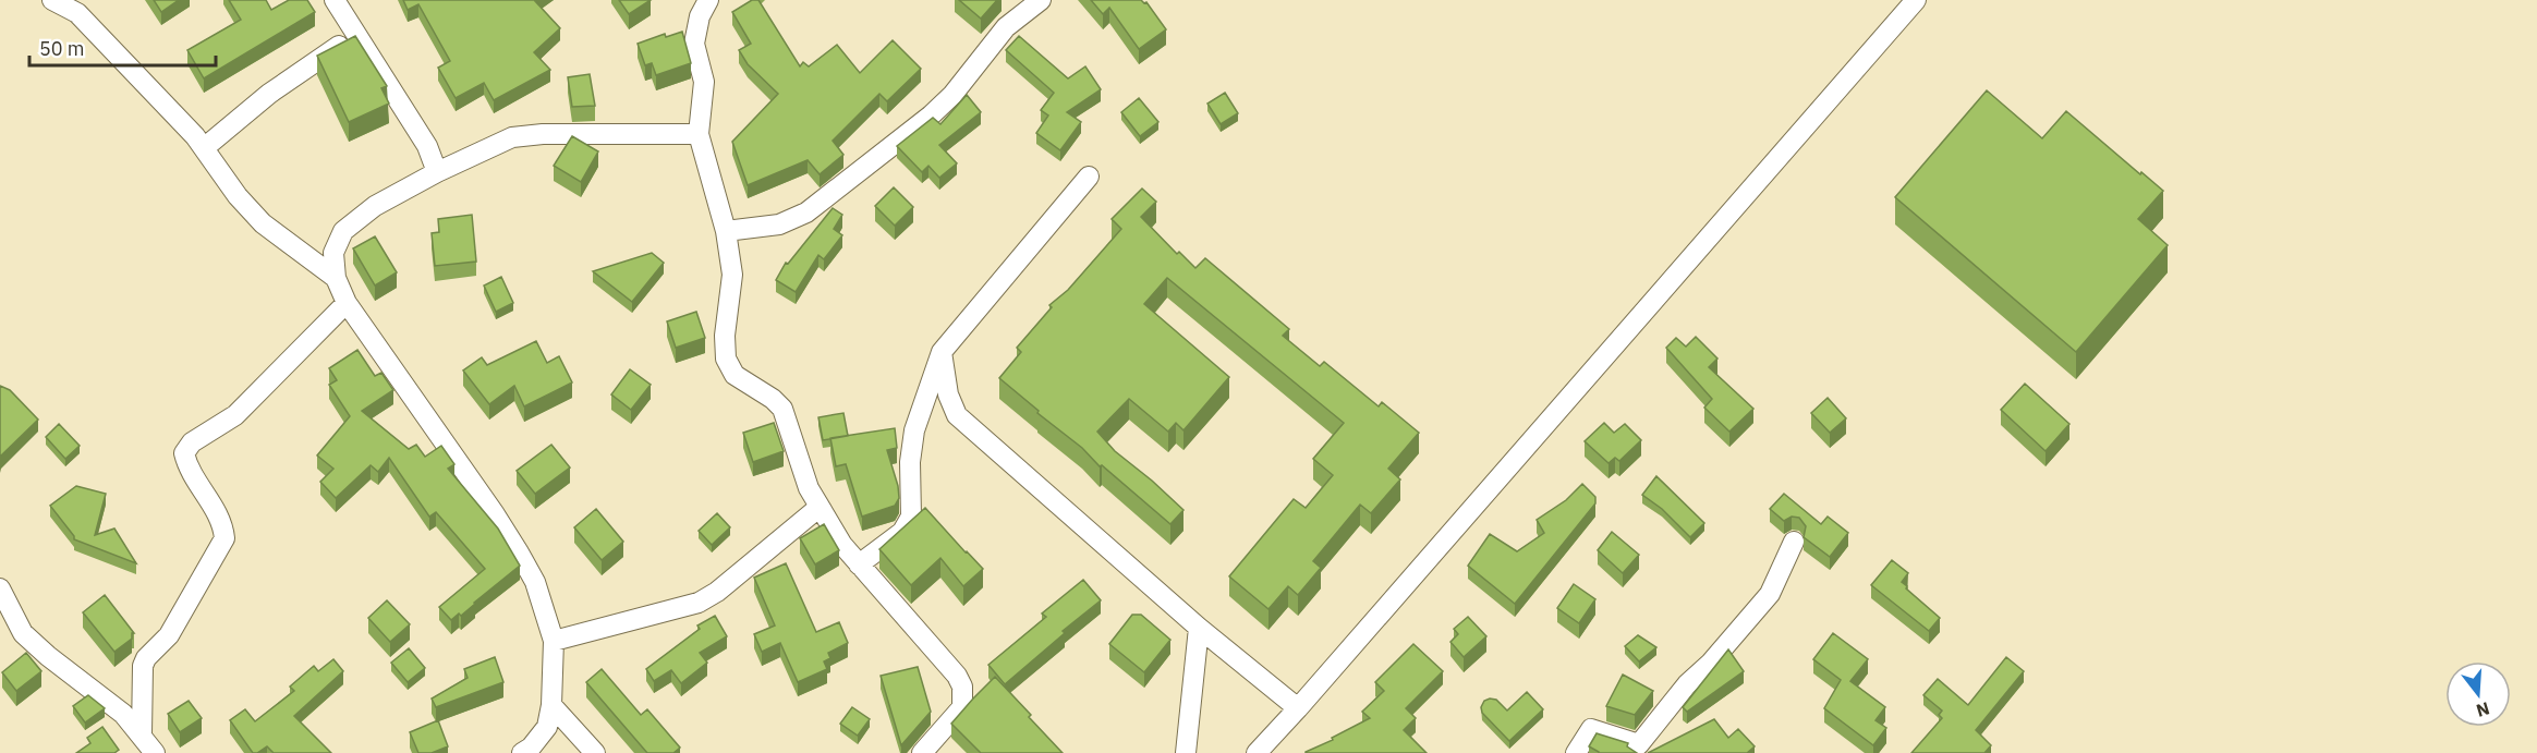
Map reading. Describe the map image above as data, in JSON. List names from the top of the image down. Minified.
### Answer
{"scale_bar":"50 m","north":"bottom"}
